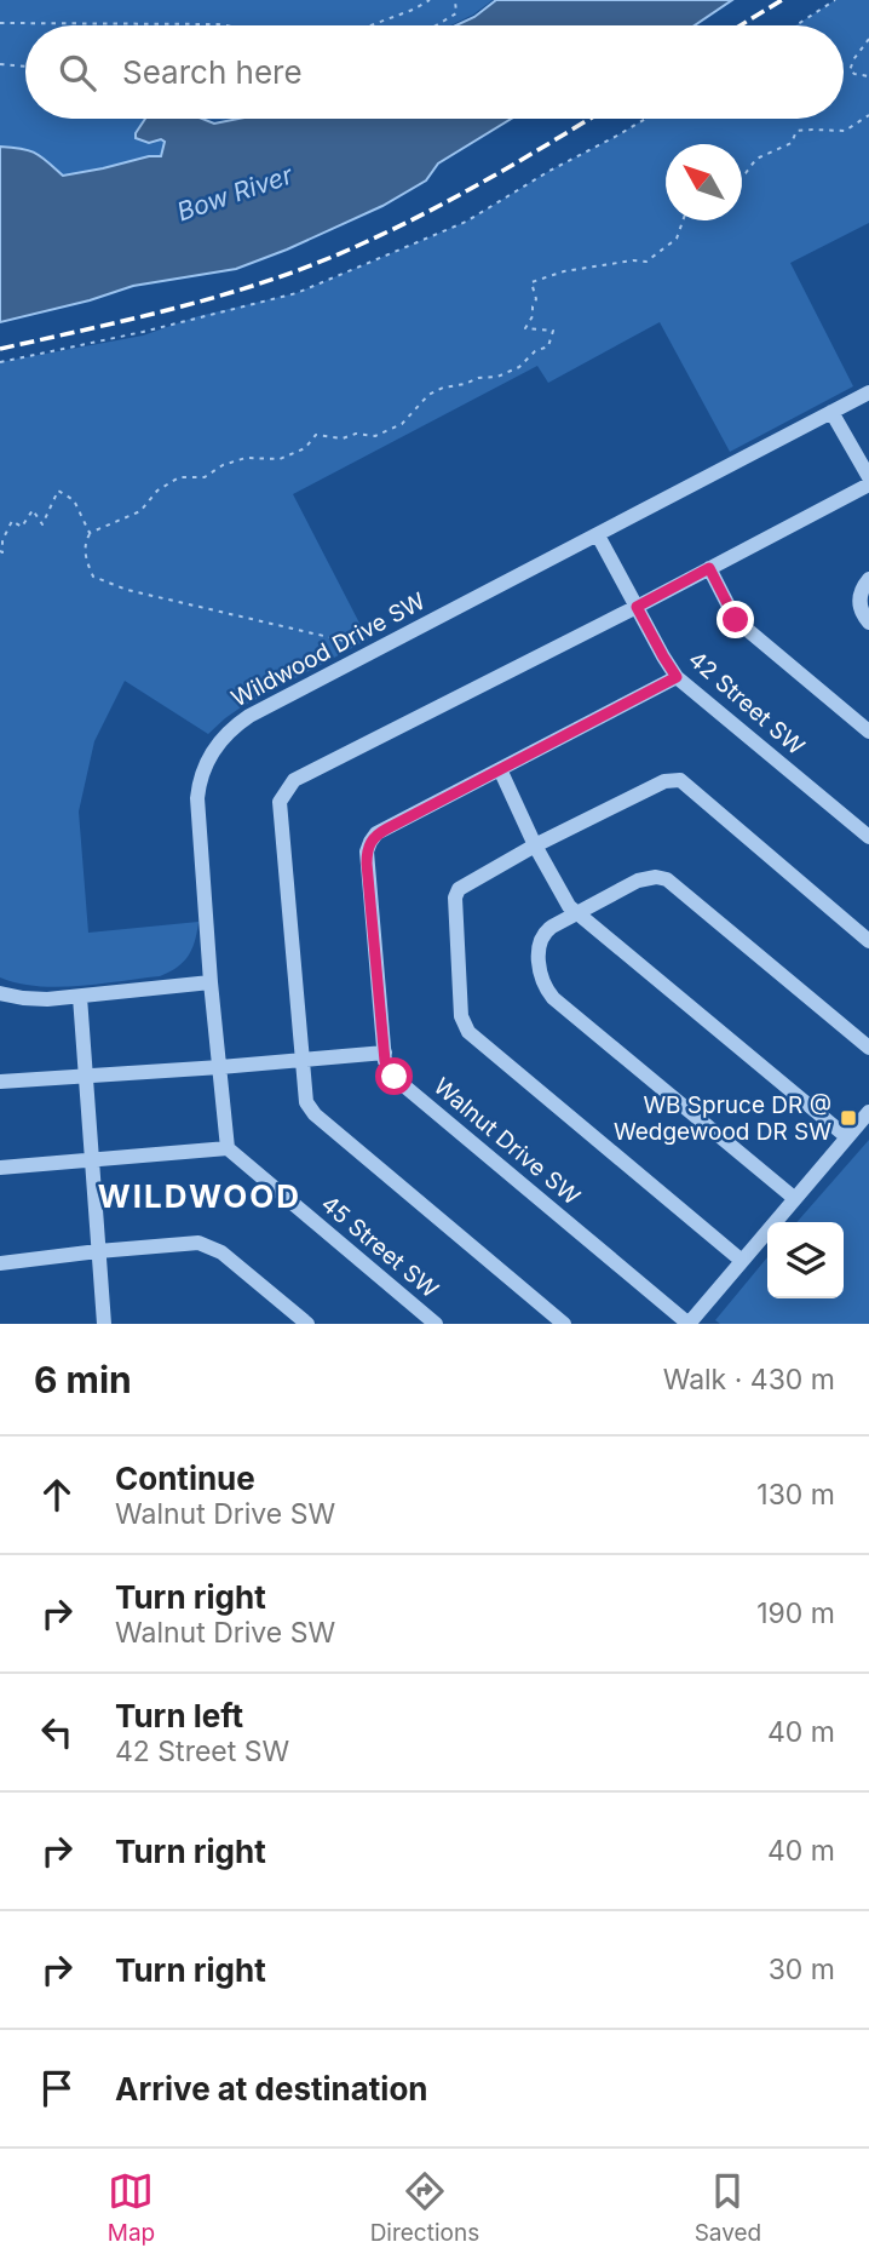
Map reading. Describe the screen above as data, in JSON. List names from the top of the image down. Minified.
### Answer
{"streets":{"street":["Wildwood Drive SW","42 Street SW","Walnut Drive SW","45 Street SW"]},"crossings":[["Wildwood Drive SW","42 Street SW"],["42 Street SW","Walnut Drive SW"]],"districts":["WILDWOOD"],"water":["Bow River"],"places":{"transit":["WB Spruce DR @ Wedgewood DR SW"]},"north":"top left","page":{"search":"Search here","heading":["6 min","Walk · 430 m"],"list":[["Continue","Walnut Drive SW","130 m"],["Turn right","Walnut Drive SW","190 m"],["Turn left","42 Street SW","40 m"],["Turn right","40 m"],["Turn right","30 m"],"Arrive at destination"],"nav":["Map","Directions","Saved"]}}
